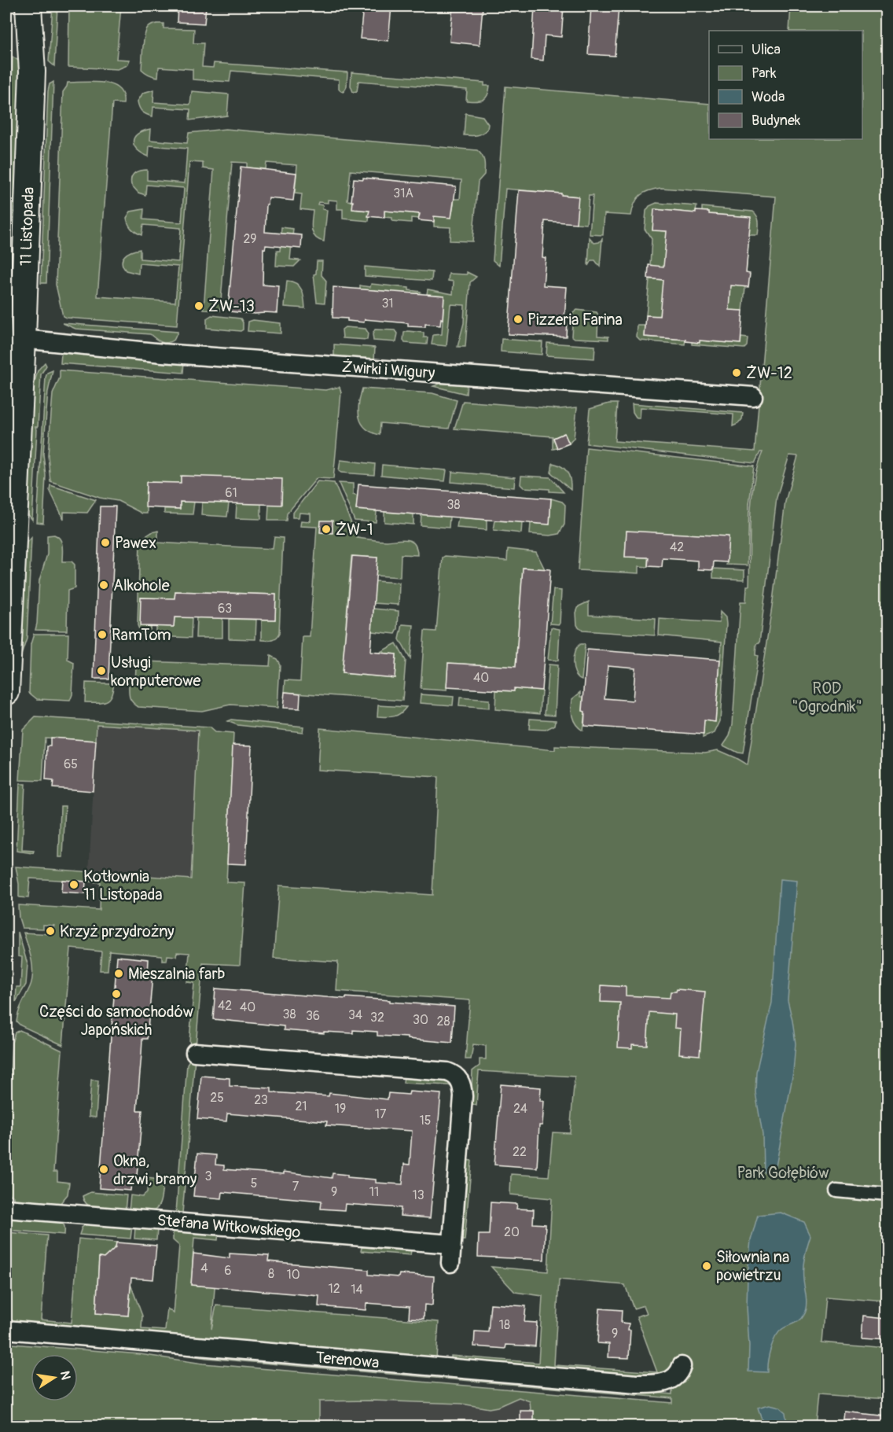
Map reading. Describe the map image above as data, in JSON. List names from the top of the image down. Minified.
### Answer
{"streets":{"main road":["11 Listopada"],"street":["Żwirki i Wigury","Stefana Witkowskiego","Terenowa"]},"crossings":[["11 Listopada","Żwirki i Wigury"]],"parks":["ROD \"Ogrodnik\"","Park Gołębiów"],"places":["ŻW-13","Pizzeria Farina","ŻW-12","ŻW-1","Pawex","Alkohole","RamTom","Usługi komputerowe","Kotłownia 11 Listopada","Krzyż przydrożny","Mieszalnia farb","Części do samochodów Japońskich","Okna, drzwi, bramy","Siłownia na powietrzu"],"house_numbers":["31A","29","31","61","38","42","63","40","65","42","40","38","34","36","32","30","28","25","23","21","19","24","17","15","22","3","5","7","9","11","13","20","4","6","8","10","12","14","18","9"],"legend":["Ulica","Park","Woda","Budynek"],"north":"right"}
